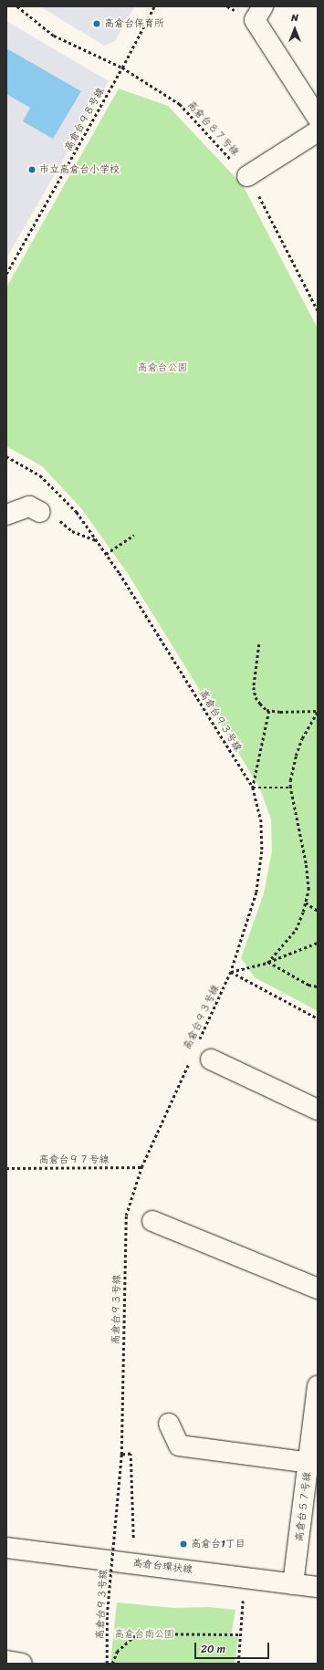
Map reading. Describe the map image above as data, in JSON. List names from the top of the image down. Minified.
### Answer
{"streets":{"street":["高倉台５７号線","高倉台環状線"],"path":["高倉台９８号線","高倉台８７号線","高倉台９３号線","高倉台９７号線"]},"crossings":[["高倉台９８号線","高倉台８７号線"],["高倉台９３号線","高倉台９７号線"],["高倉台５７号線","高倉台環状線"]],"parks":["高倉台公園","高倉台南公園"],"places":["高倉台保育所","市立高倉台小学校","高倉台1丁目"],"scale_bar":"20 m","north":"top"}
